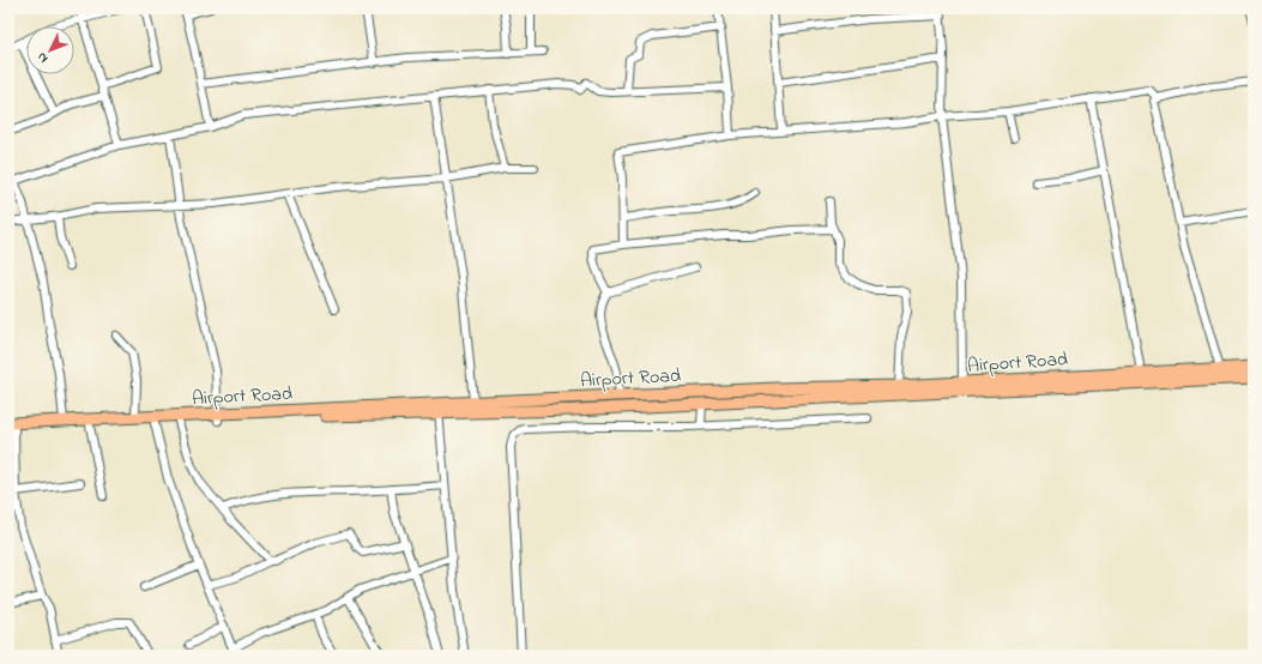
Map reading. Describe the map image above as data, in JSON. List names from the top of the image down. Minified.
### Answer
{"streets":{"highway":["Airport Road"]},"north":"bottom left"}
